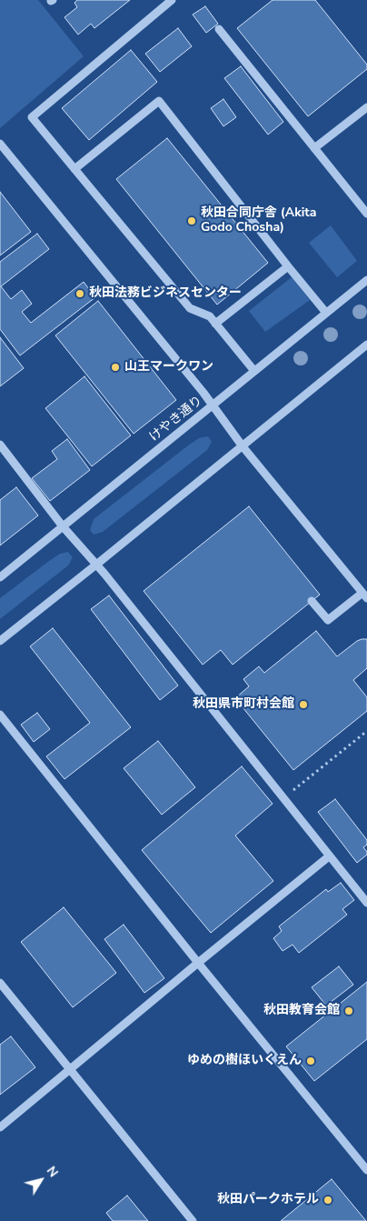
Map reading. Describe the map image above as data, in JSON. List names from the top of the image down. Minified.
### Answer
{"streets":{"street":["けやき通り"]},"places":["秋田合同庁舎 (Akita Godo Chosha)","秋田法務ビジネスセンター","山王マークワン","秋田県市町村会館","秋田教育会館","ゆめの樹ほいくえん","秋田パークホテル"],"north":"top right"}
